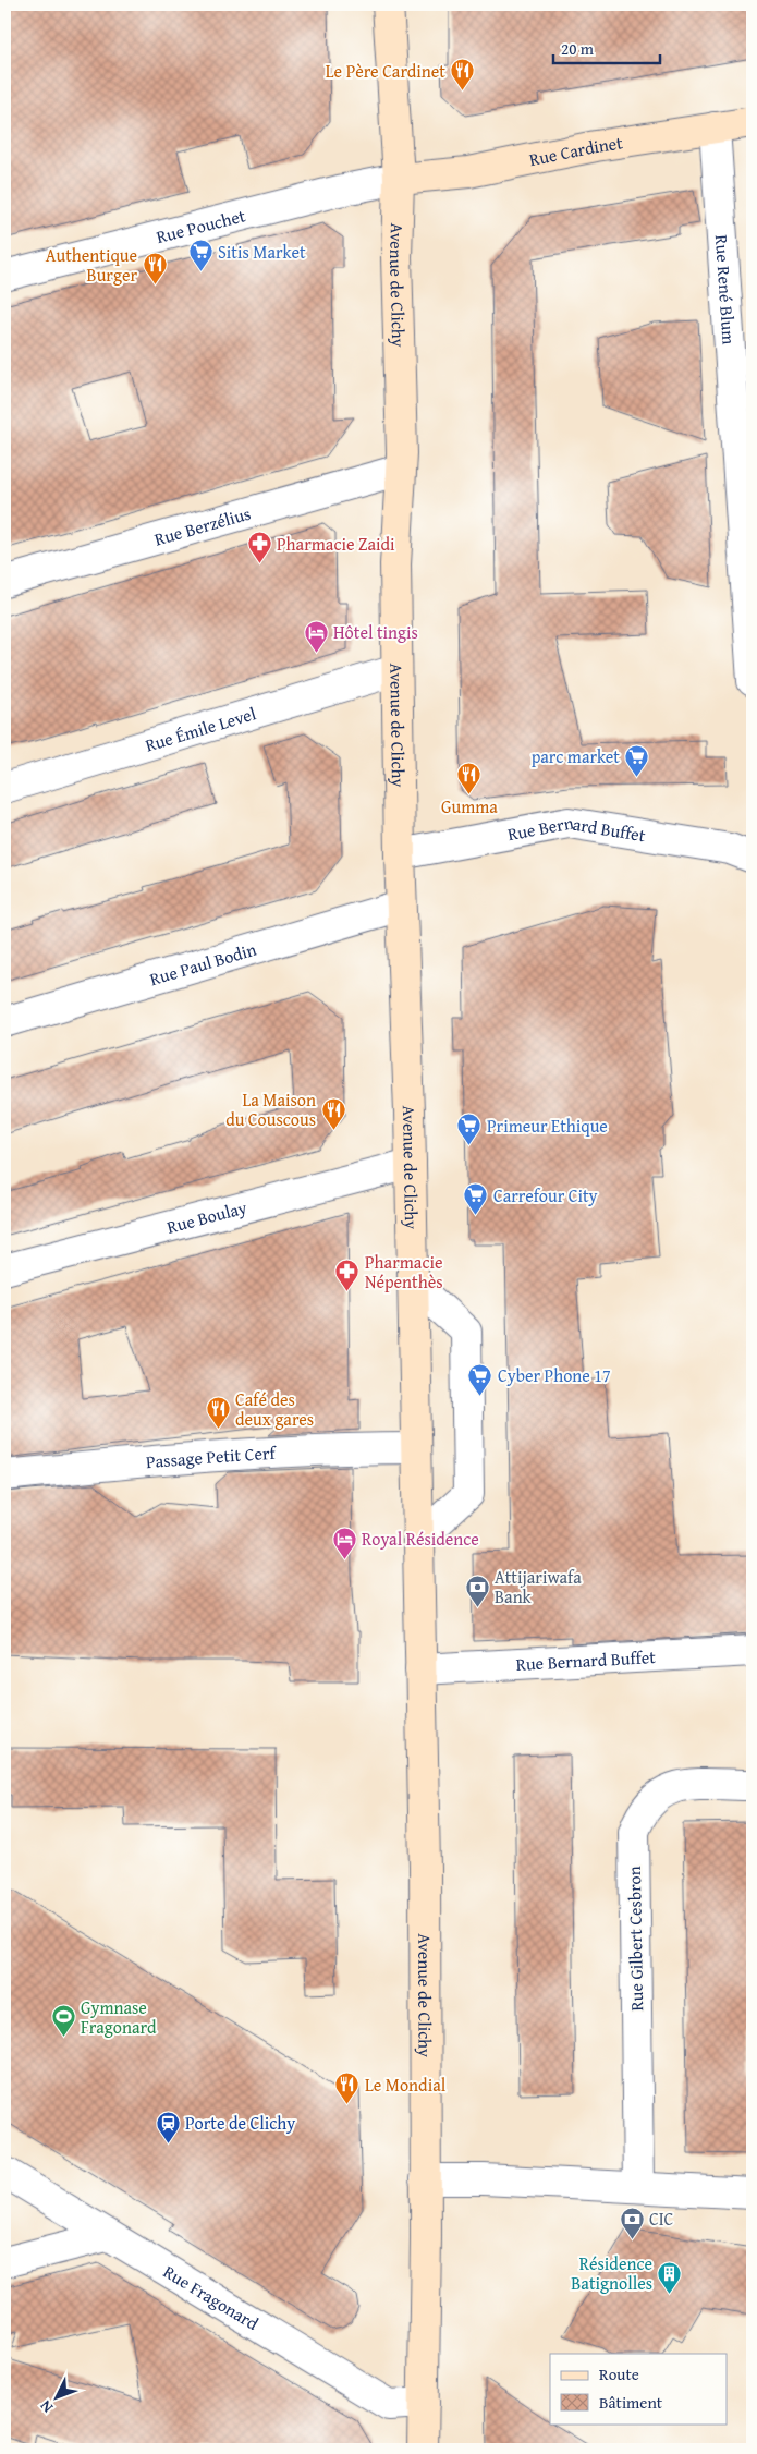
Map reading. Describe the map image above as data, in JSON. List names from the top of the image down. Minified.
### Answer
{"streets":{"main road":["Rue Cardinet","Avenue de Clichy"],"street":["Rue Pouchet","Rue René Blum","Rue Berzélius","Rue Émile Level","Rue Bernard Buffet","Rue Paul Bodin","Rue Boulay","Passage Petit Cerf","Rue Gilbert Cesbron","Rue Fragonard"]},"crossings":[["Rue Cardinet","Rue Pouchet"],["Rue Cardinet","Avenue de Clichy"],["Rue Cardinet","Rue René Blum"],["Rue Pouchet","Avenue de Clichy"],["Avenue de Clichy","Rue Berzélius"],["Avenue de Clichy","Rue Émile Level"],["Avenue de Clichy","Rue Bernard Buffet"],["Avenue de Clichy","Rue Paul Bodin"],["Avenue de Clichy","Rue Boulay"],["Avenue de Clichy","Passage Petit Cerf"],["Avenue de Clichy","Rue Fragonard"]],"places":{"restaurant":["Le Père Cardinet","Authentique Burger","Gumma","La Maison du Couscous","Café des deux gares","Le Mondial"],"supermarket":["Sitis Market","parc market","Primeur Ethique","Carrefour City","Cyber Phone 17"],"pharmacy":["Pharmacie Zaidi","Pharmacie Népenthès"],"hotel":["Hôtel tingis","Royal Résidence"],"bank":["Attijariwafa Bank","CIC"],"sports":["Gymnase Fragonard"],"station":["Porte de Clichy"],"building":["Résidence Batignolles"]},"legend":["Route","Bâtiment"],"scale_bar":"20 m","north":"bottom left"}
